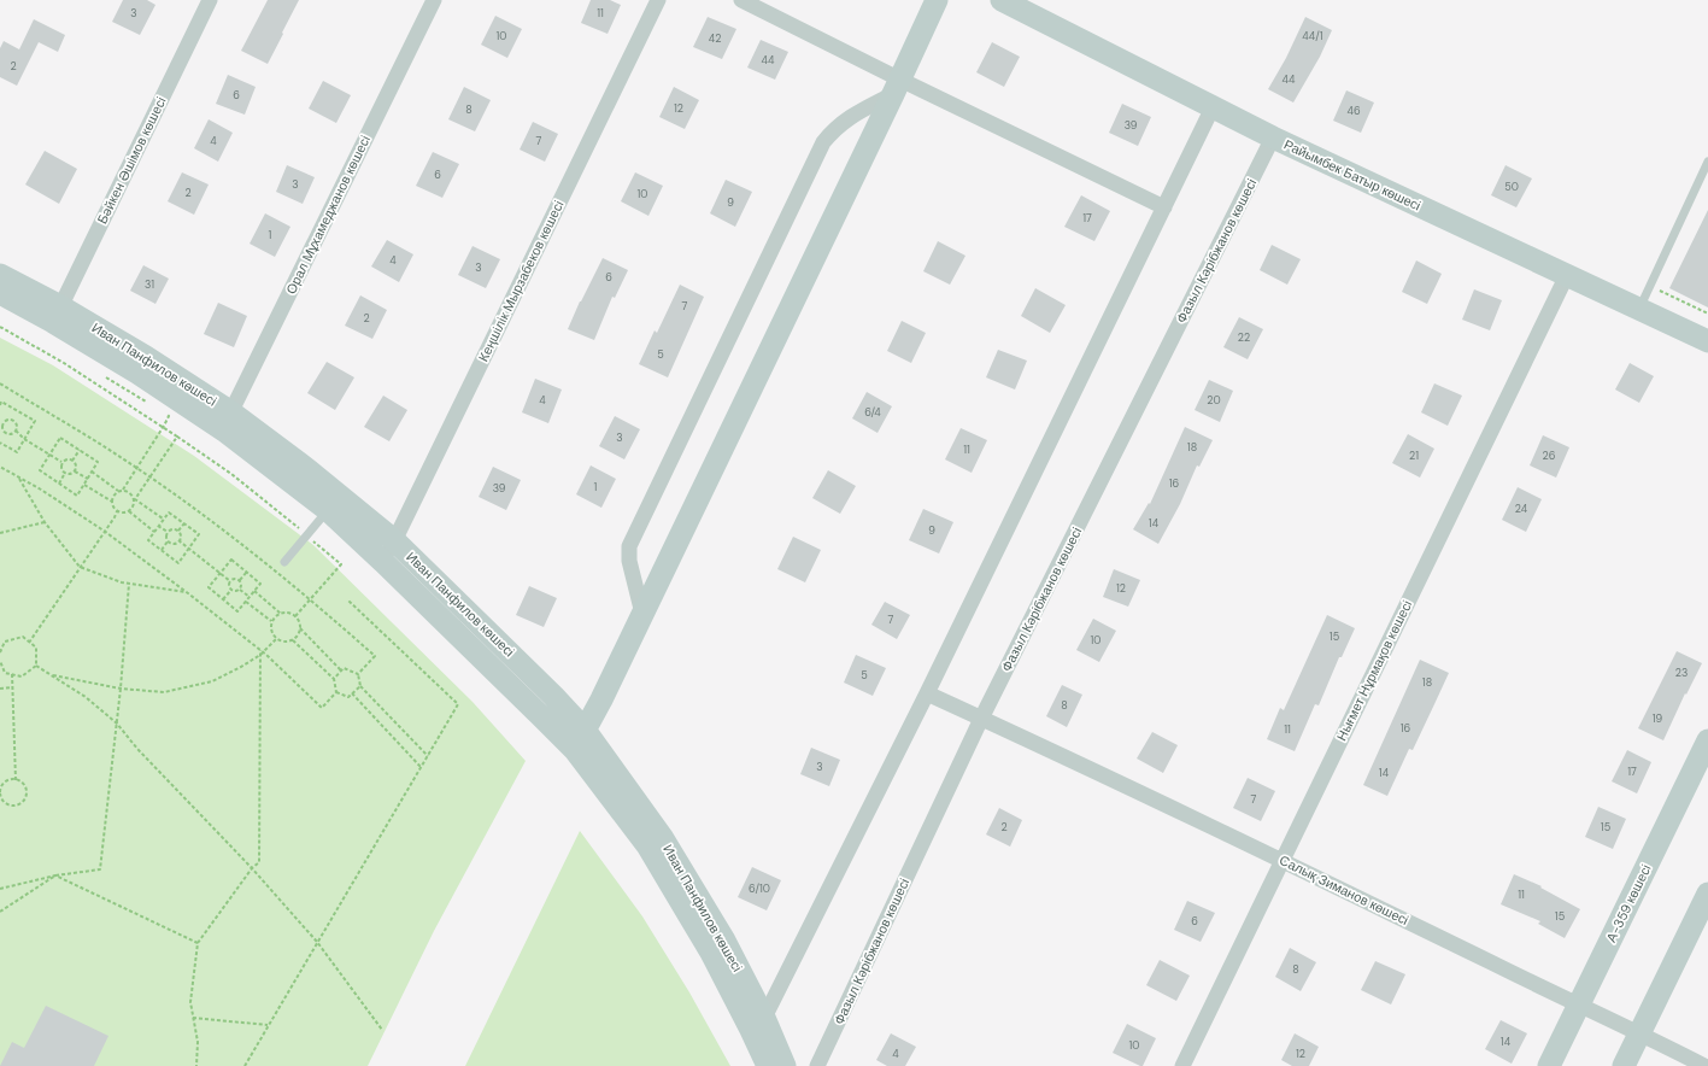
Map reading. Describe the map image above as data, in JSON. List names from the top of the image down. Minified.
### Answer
{"streets":{"street":["Бәйкен Әшімов көшесі","Райымбек Батыр көшесі","Орал Мұхамеджанов көшесі","Фазыл Кәрібжанов көшесі","Кеңшілік Мырзабеков көшесі","Иван Панфилов көшесі","Нығмет Нұрмақов көшесі","Салық Зиманов көшесі","А-359 көшесі"]},"crossings":[["Бәйкен Әшімов көшесі","Иван Панфилов көшесі"],["Райымбек Батыр көшесі","Фазыл Кәрібжанов көшесі"],["Райымбек Батыр көшесі","Нығмет Нұрмақов көшесі"],["Орал Мұхамеджанов көшесі","Иван Панфилов көшесі"],["Фазыл Кәрібжанов көшесі","Салық Зиманов көшесі"],["Кеңшілік Мырзабеков көшесі","Иван Панфилов көшесі"],["Нығмет Нұрмақов көшесі","Салық Зиманов көшесі"],["Салық Зиманов көшесі","А-359 көшесі"]],"house_numbers":["3","11","10","44/1","42","44","2","44","6","12","8","46","39","4","7","6","3","50","2","10","9","17","1","4","3","6","31","7","2","22","5","4","20","6/4","3","18","11","21","26","16","1","39","24","14","9","12","7","15","10","23","5","18","8","19","16","11","3","17","14","7","2","15","6/10","11","15","6","8","14","10","4","12"]}
